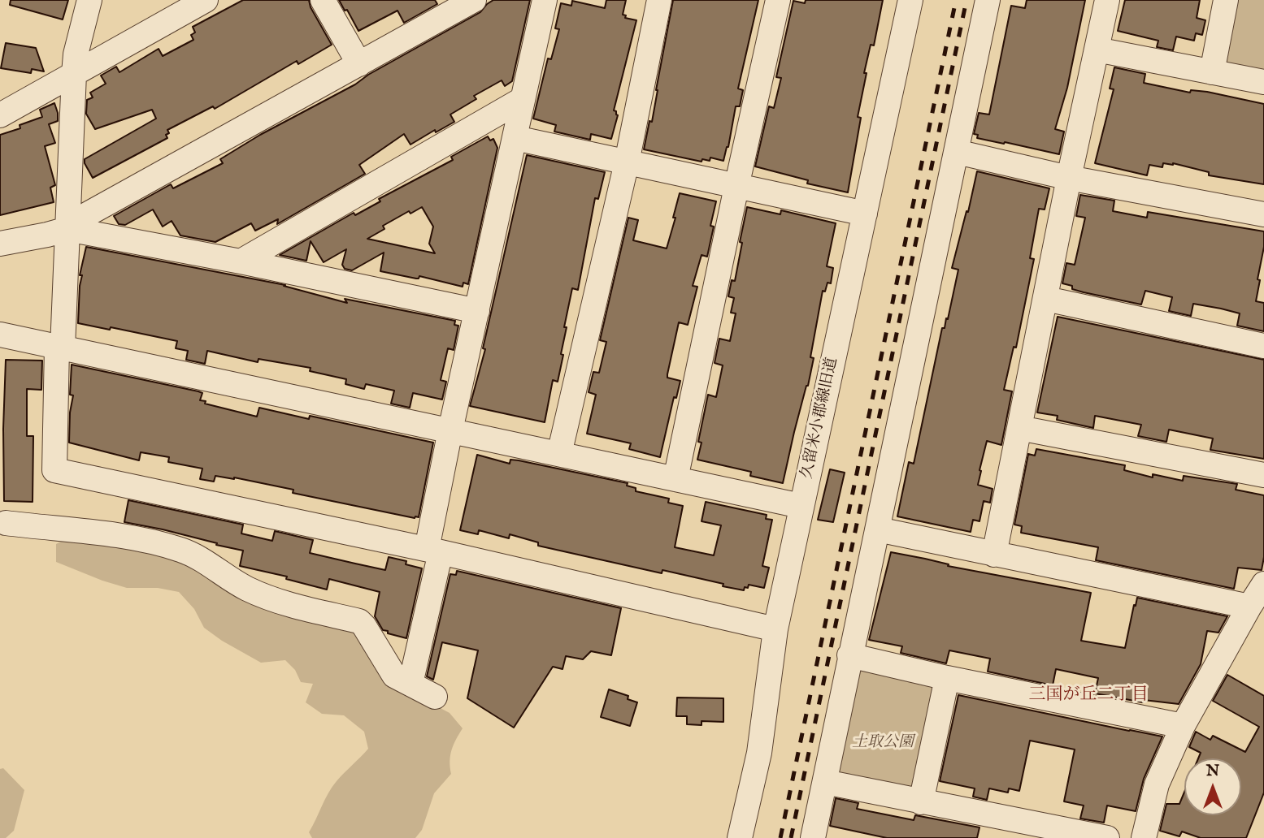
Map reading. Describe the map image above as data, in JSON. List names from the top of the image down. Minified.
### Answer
{"streets":{"street":["久留米小郡線旧道"]},"districts":["三国が丘二丁目"],"parks":["土取公園"],"north":"top"}
